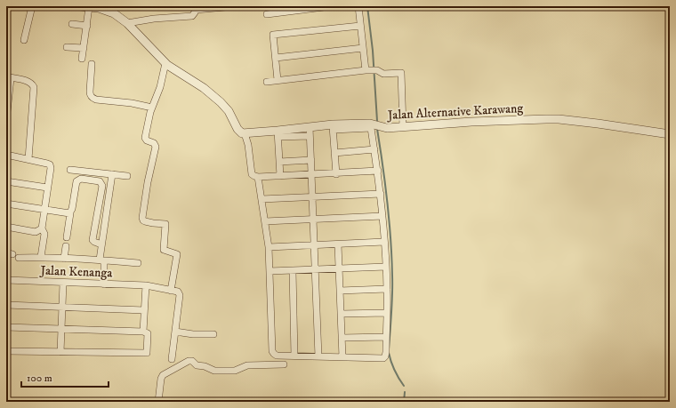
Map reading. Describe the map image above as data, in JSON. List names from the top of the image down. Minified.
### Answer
{"streets":{"street":["Jalan Alternative Karawang","Jalan Kenanga"]},"scale_bar":"100 m"}
